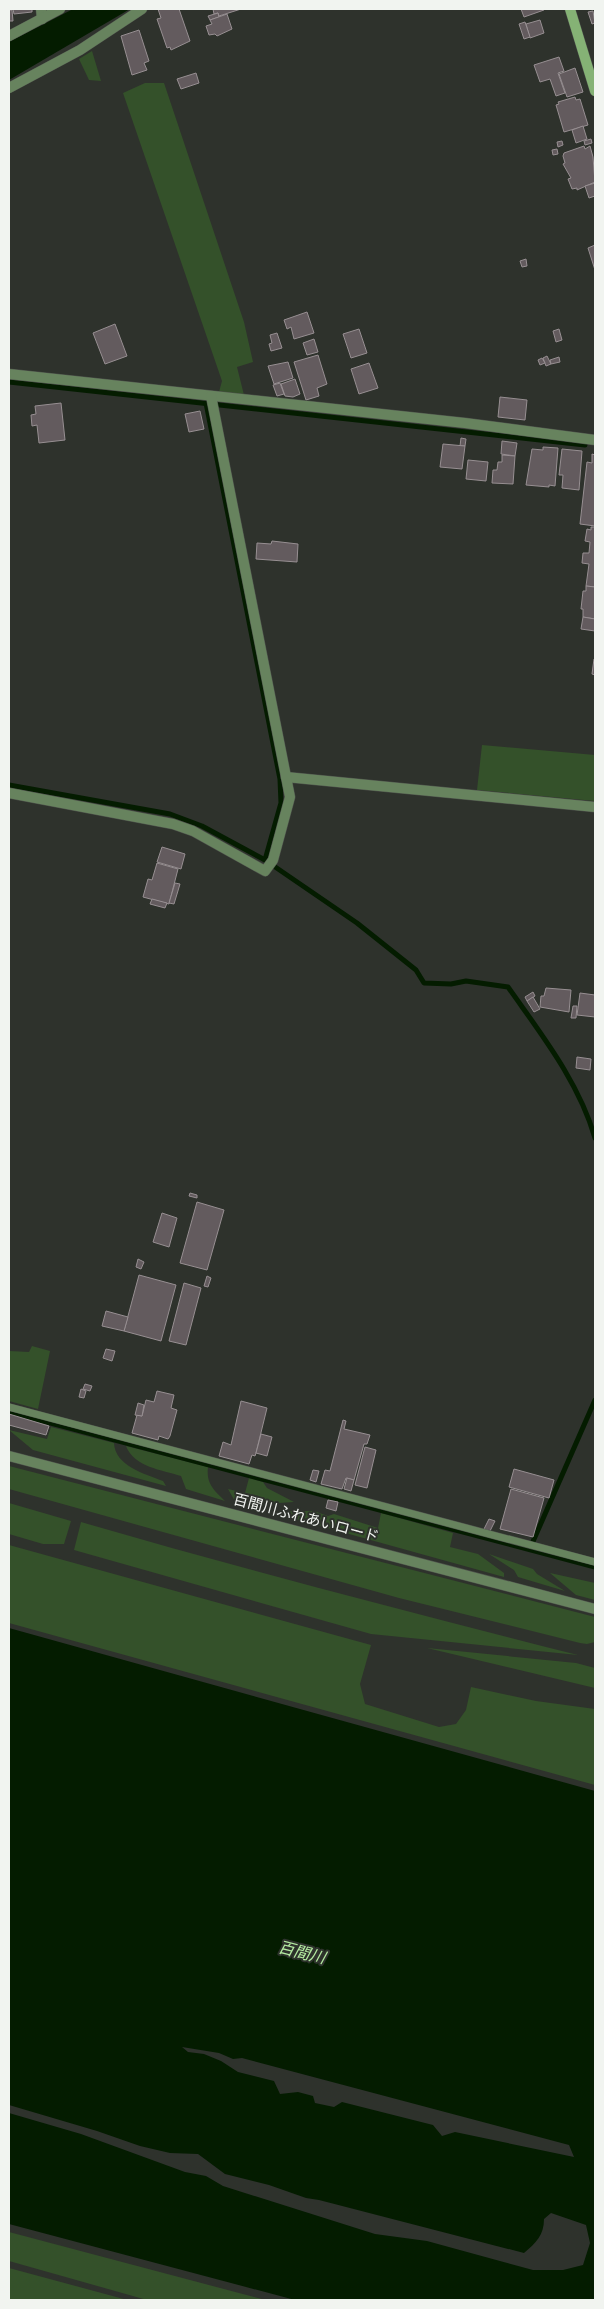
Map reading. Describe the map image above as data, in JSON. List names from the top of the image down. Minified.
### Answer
{"streets":{"street":["百間川ふれあいロード"]},"water":["百間川"]}
